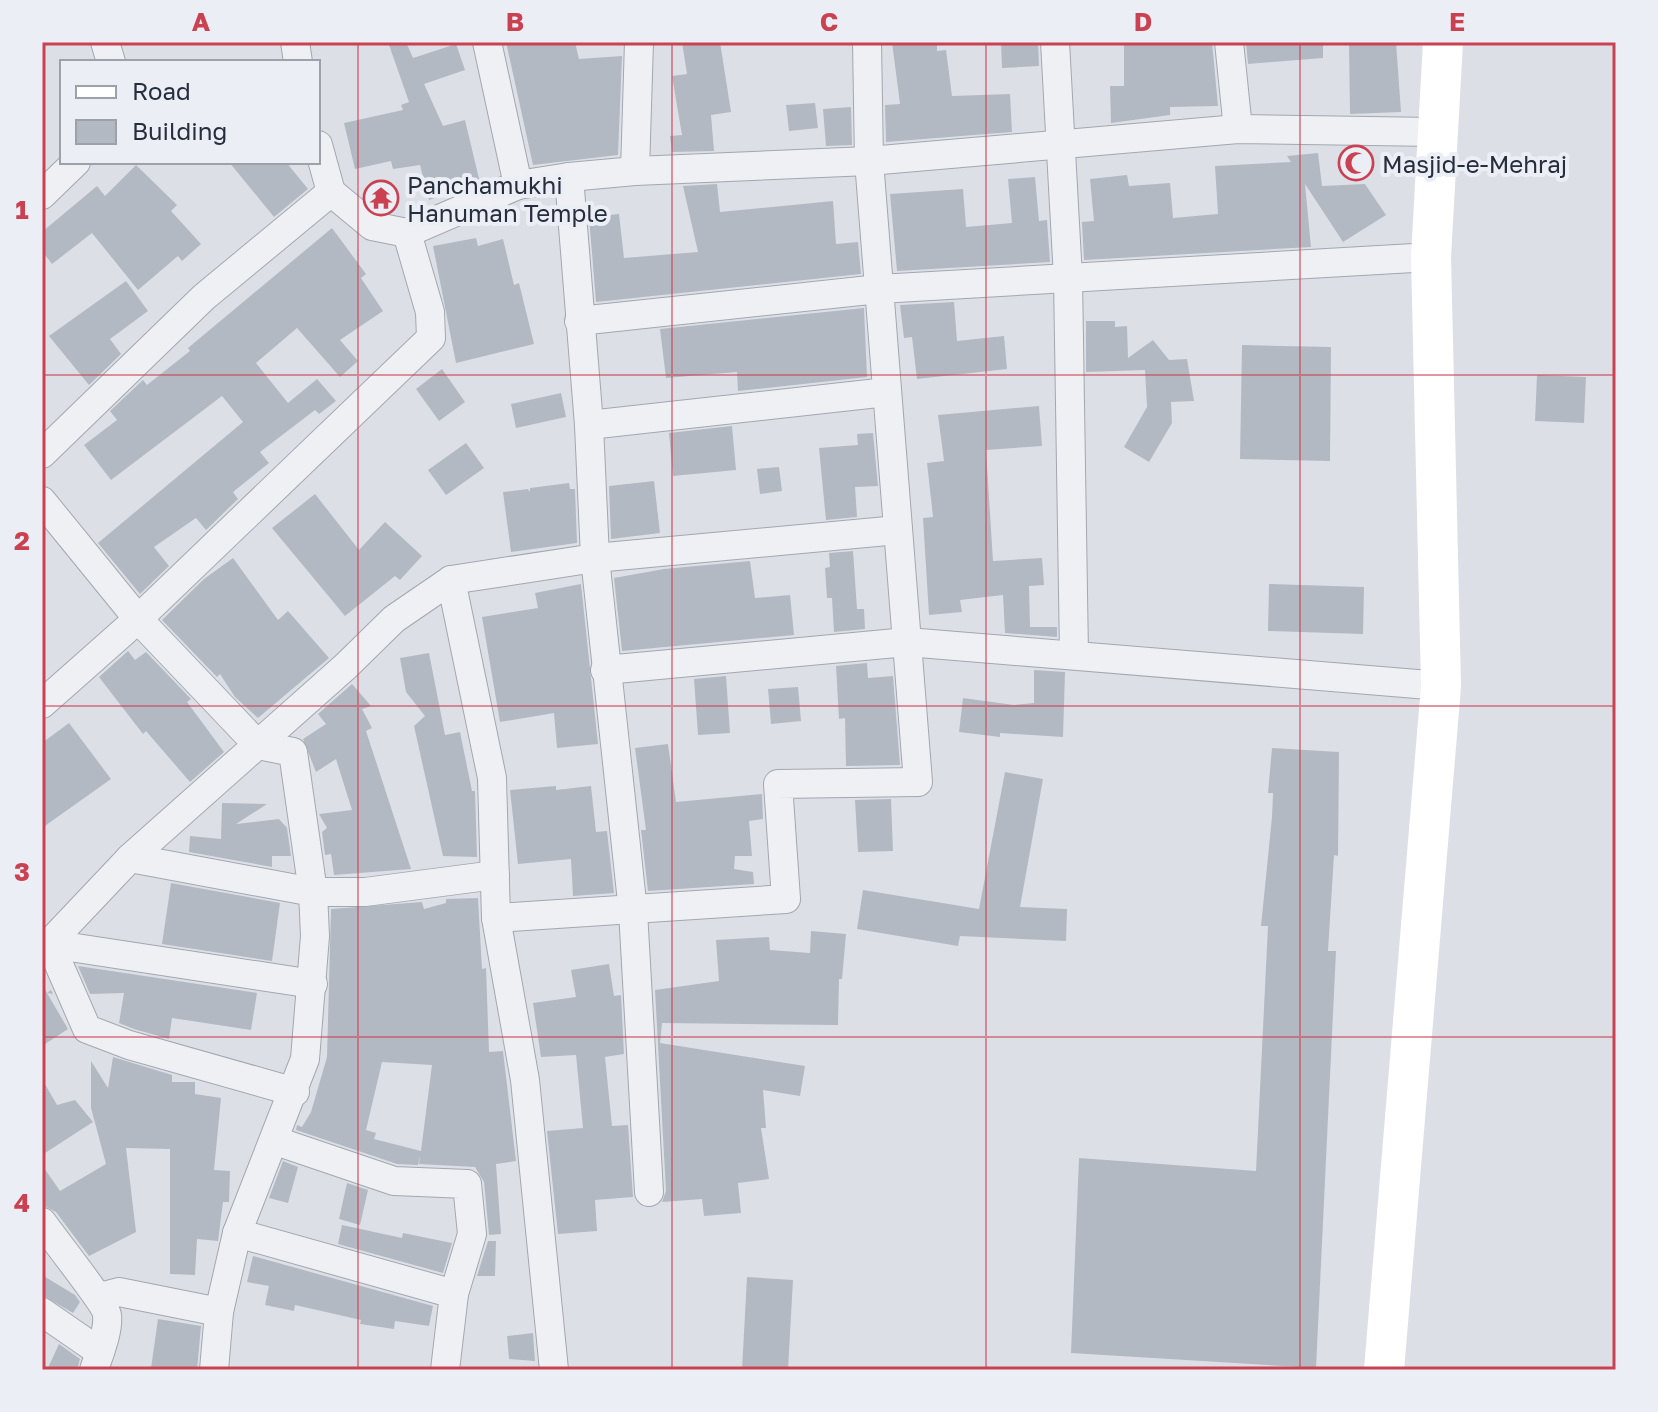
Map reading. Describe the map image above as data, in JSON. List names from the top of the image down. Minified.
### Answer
{"places":{"mosque":["Masjid-e-Mehraj"],"temple":["Panchamukhi Hanuman Temple"]},"legend":["Road","Building"],"grid":{"columns":["A","B","C","D","E"],"rows":["1","2","3","4"]}}
